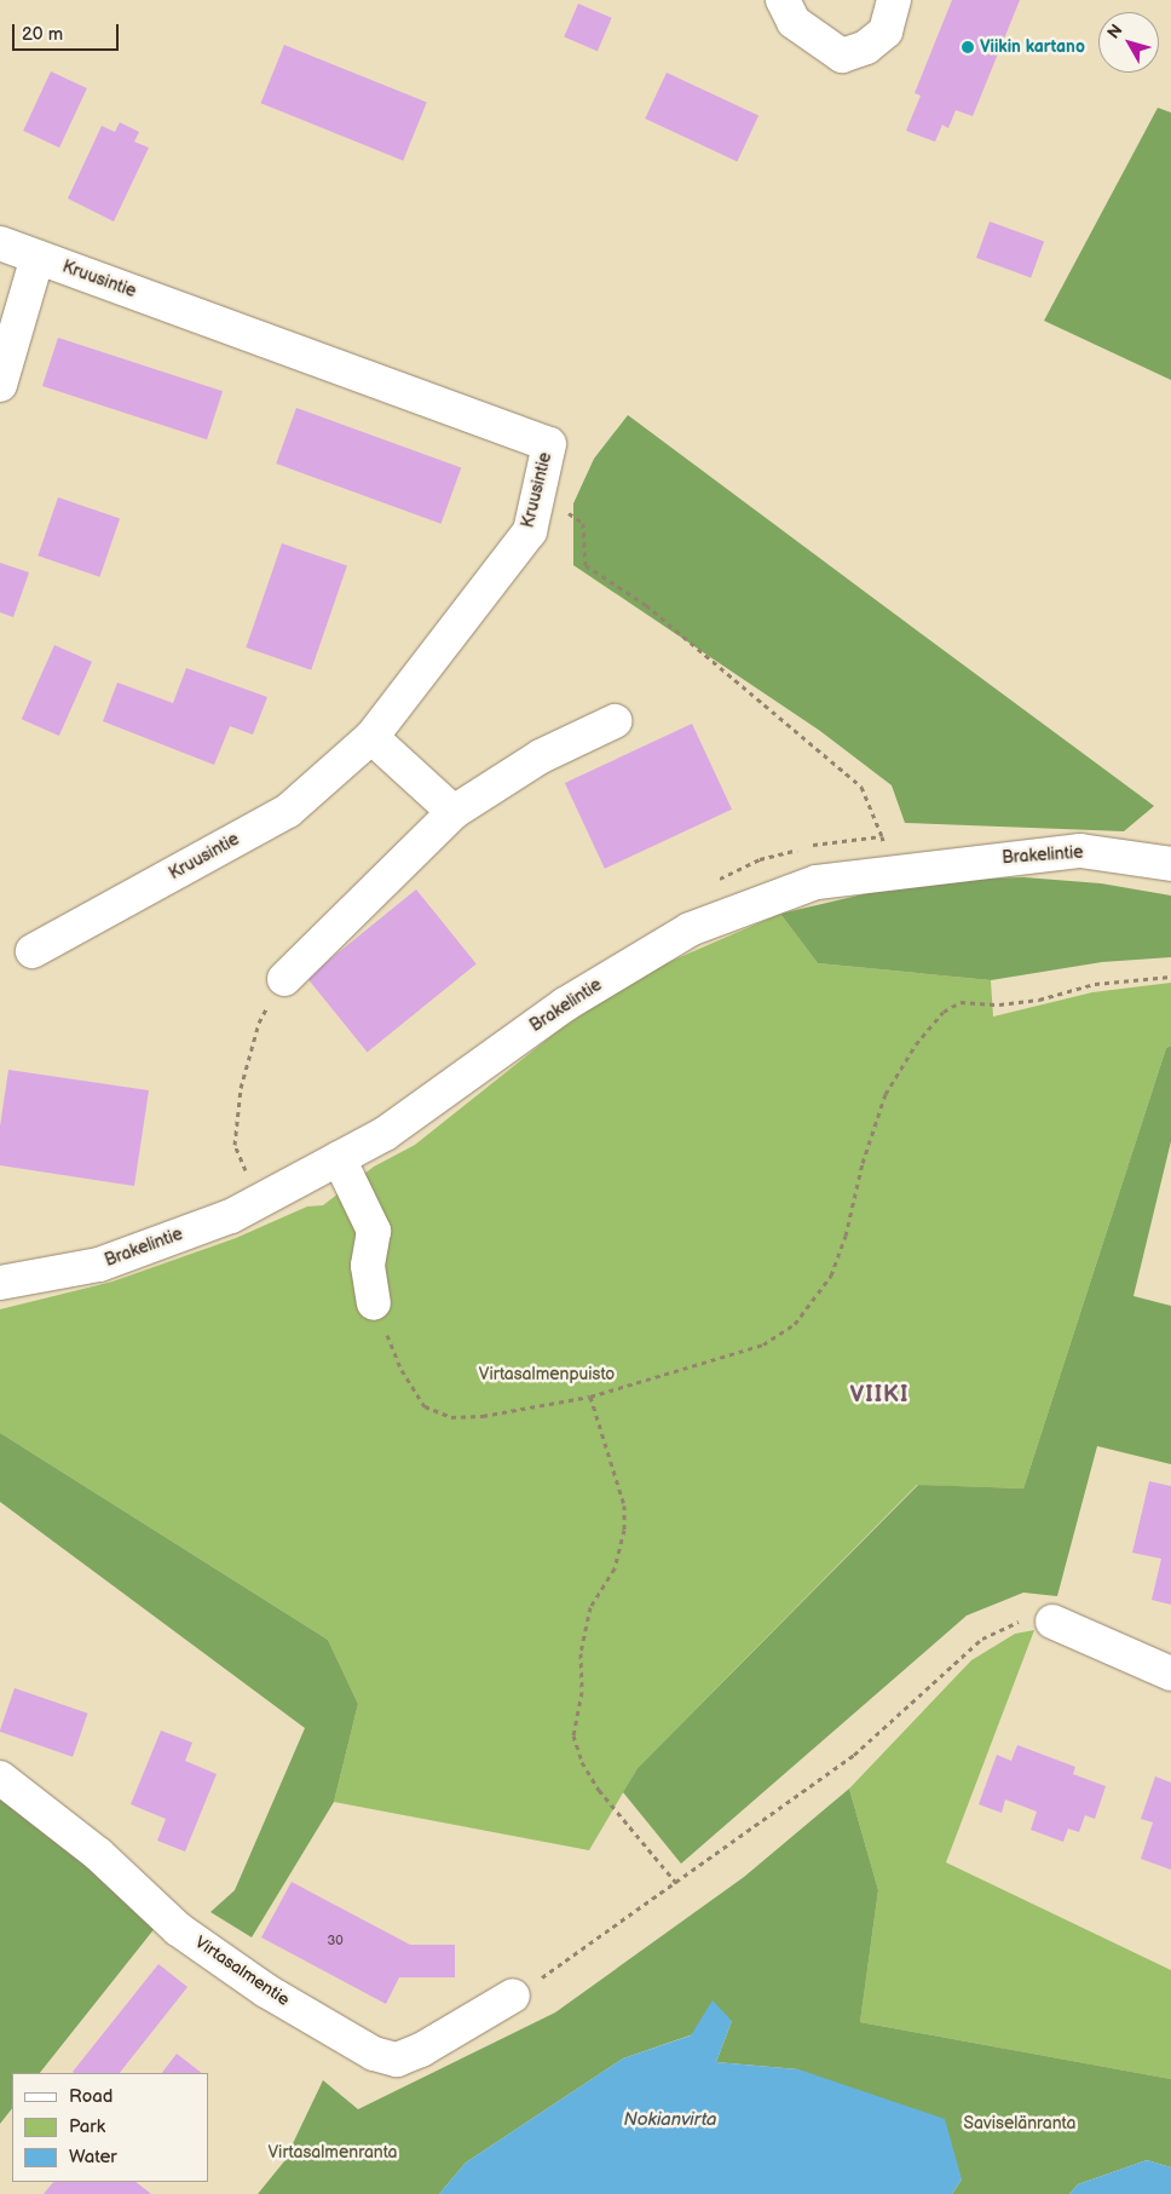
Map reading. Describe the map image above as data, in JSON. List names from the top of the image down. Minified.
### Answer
{"streets":{"street":["Kruusintie","Brakelintie","Virtasalmentie"]},"districts":["VIIKI"],"water":["Nokianvirta"],"parks":["Virtasalmenpuisto","Saviselänranta","Virtasalmenranta"],"places":["Viikin kartano"],"house_numbers":["30"],"legend":["Road","Park","Water"],"scale_bar":"20 m","north":"top left"}
